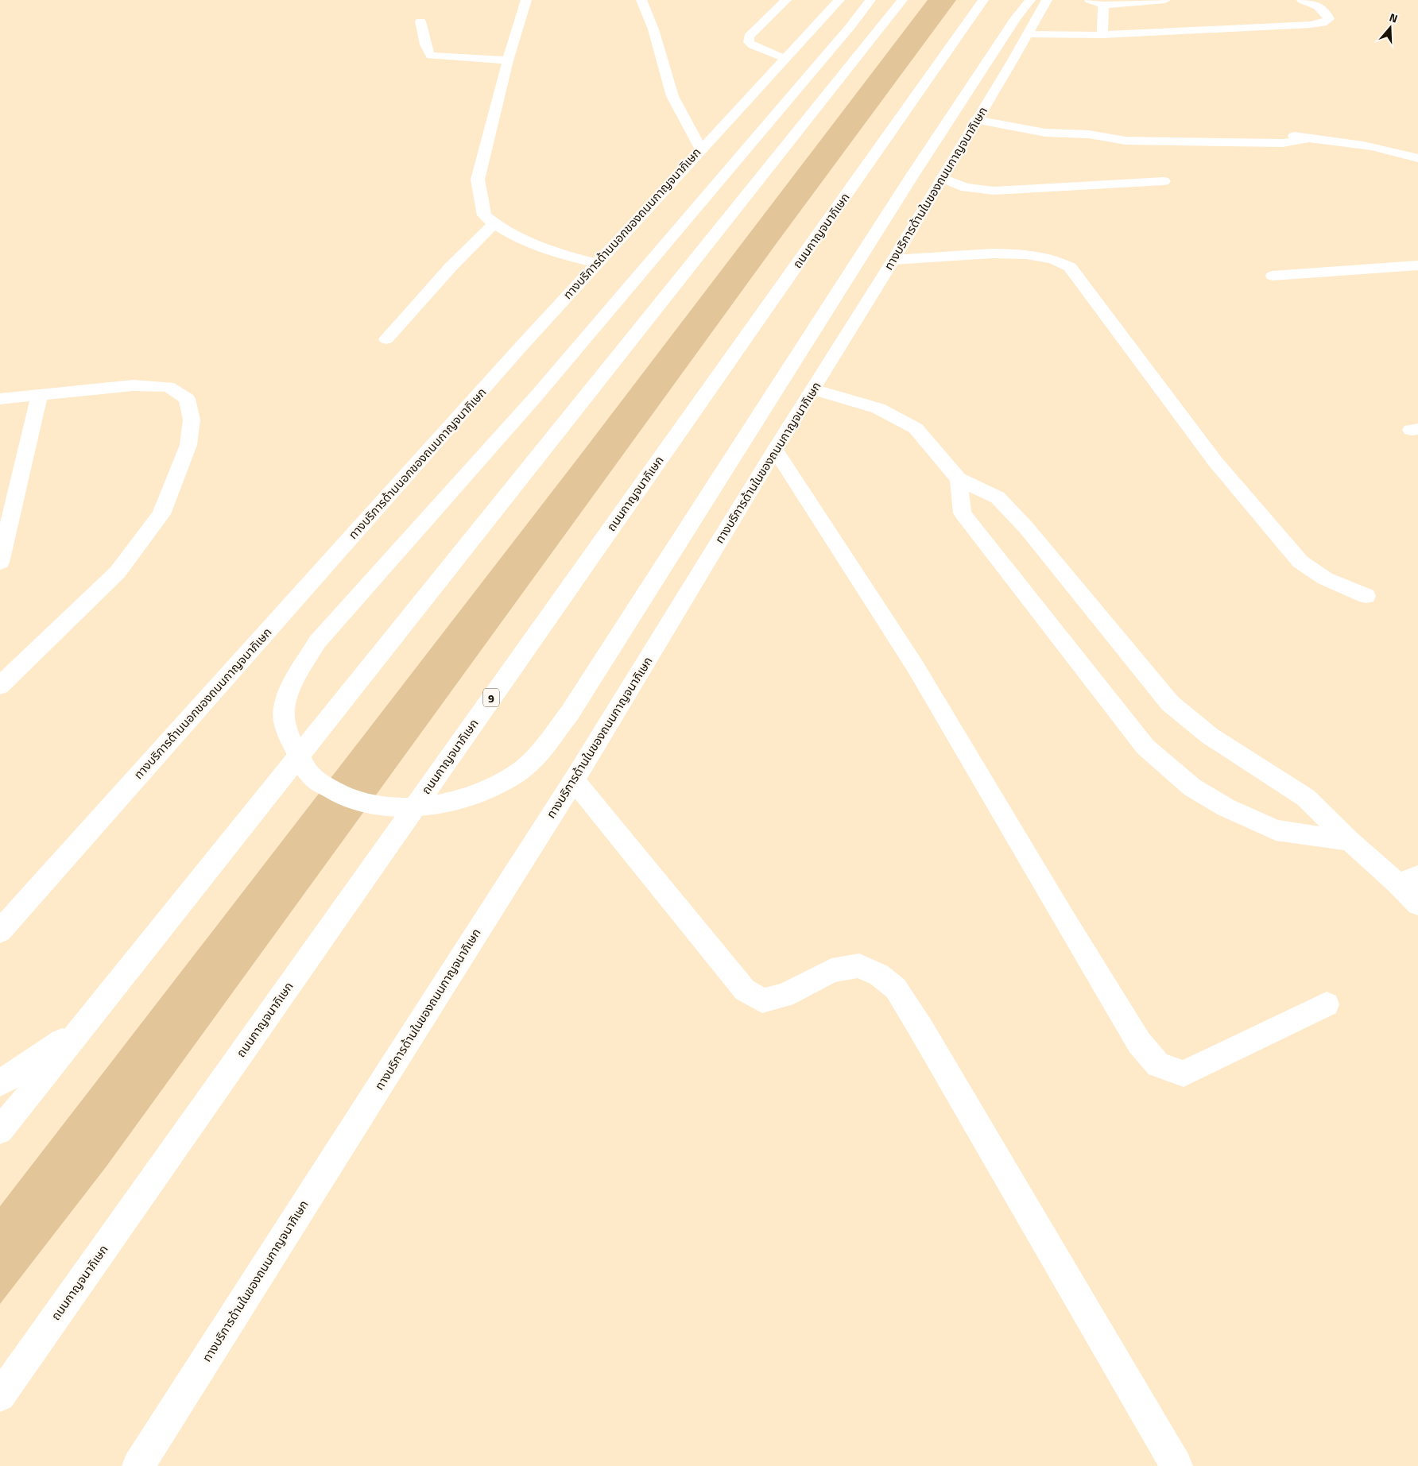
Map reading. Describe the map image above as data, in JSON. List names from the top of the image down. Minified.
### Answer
{"streets":{"main road":["ทางบริการด้านในของถนนกาญจนาภิเษก","ทางบริการด้านนอกของถนนกาญจนาภิเษก","ถนนกาญจนาภิเษก","9"]},"north":"top"}
